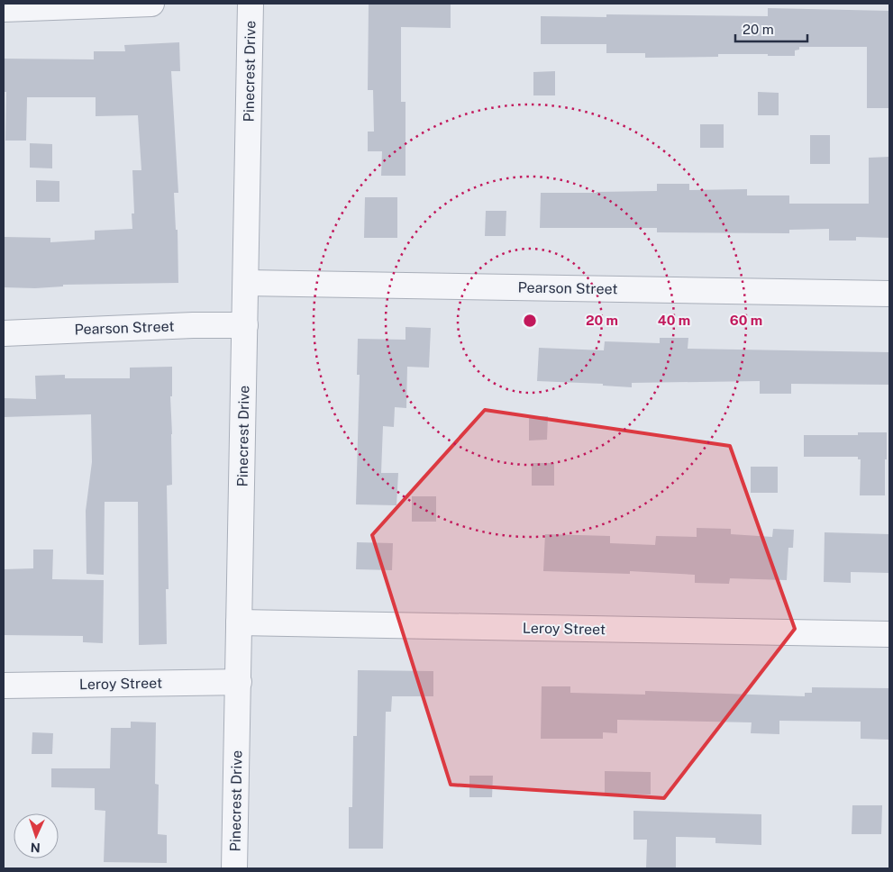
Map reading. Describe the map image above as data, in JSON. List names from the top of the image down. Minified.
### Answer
{"streets":{"street":["Pinecrest Drive","Pearson Street","Leroy Street"]},"crossings":[["Pinecrest Drive","Pearson Street"],["Pinecrest Drive","Leroy Street"]],"scale_bar":"20 m","north":"bottom","rings":["20 m","40 m","60 m"]}
